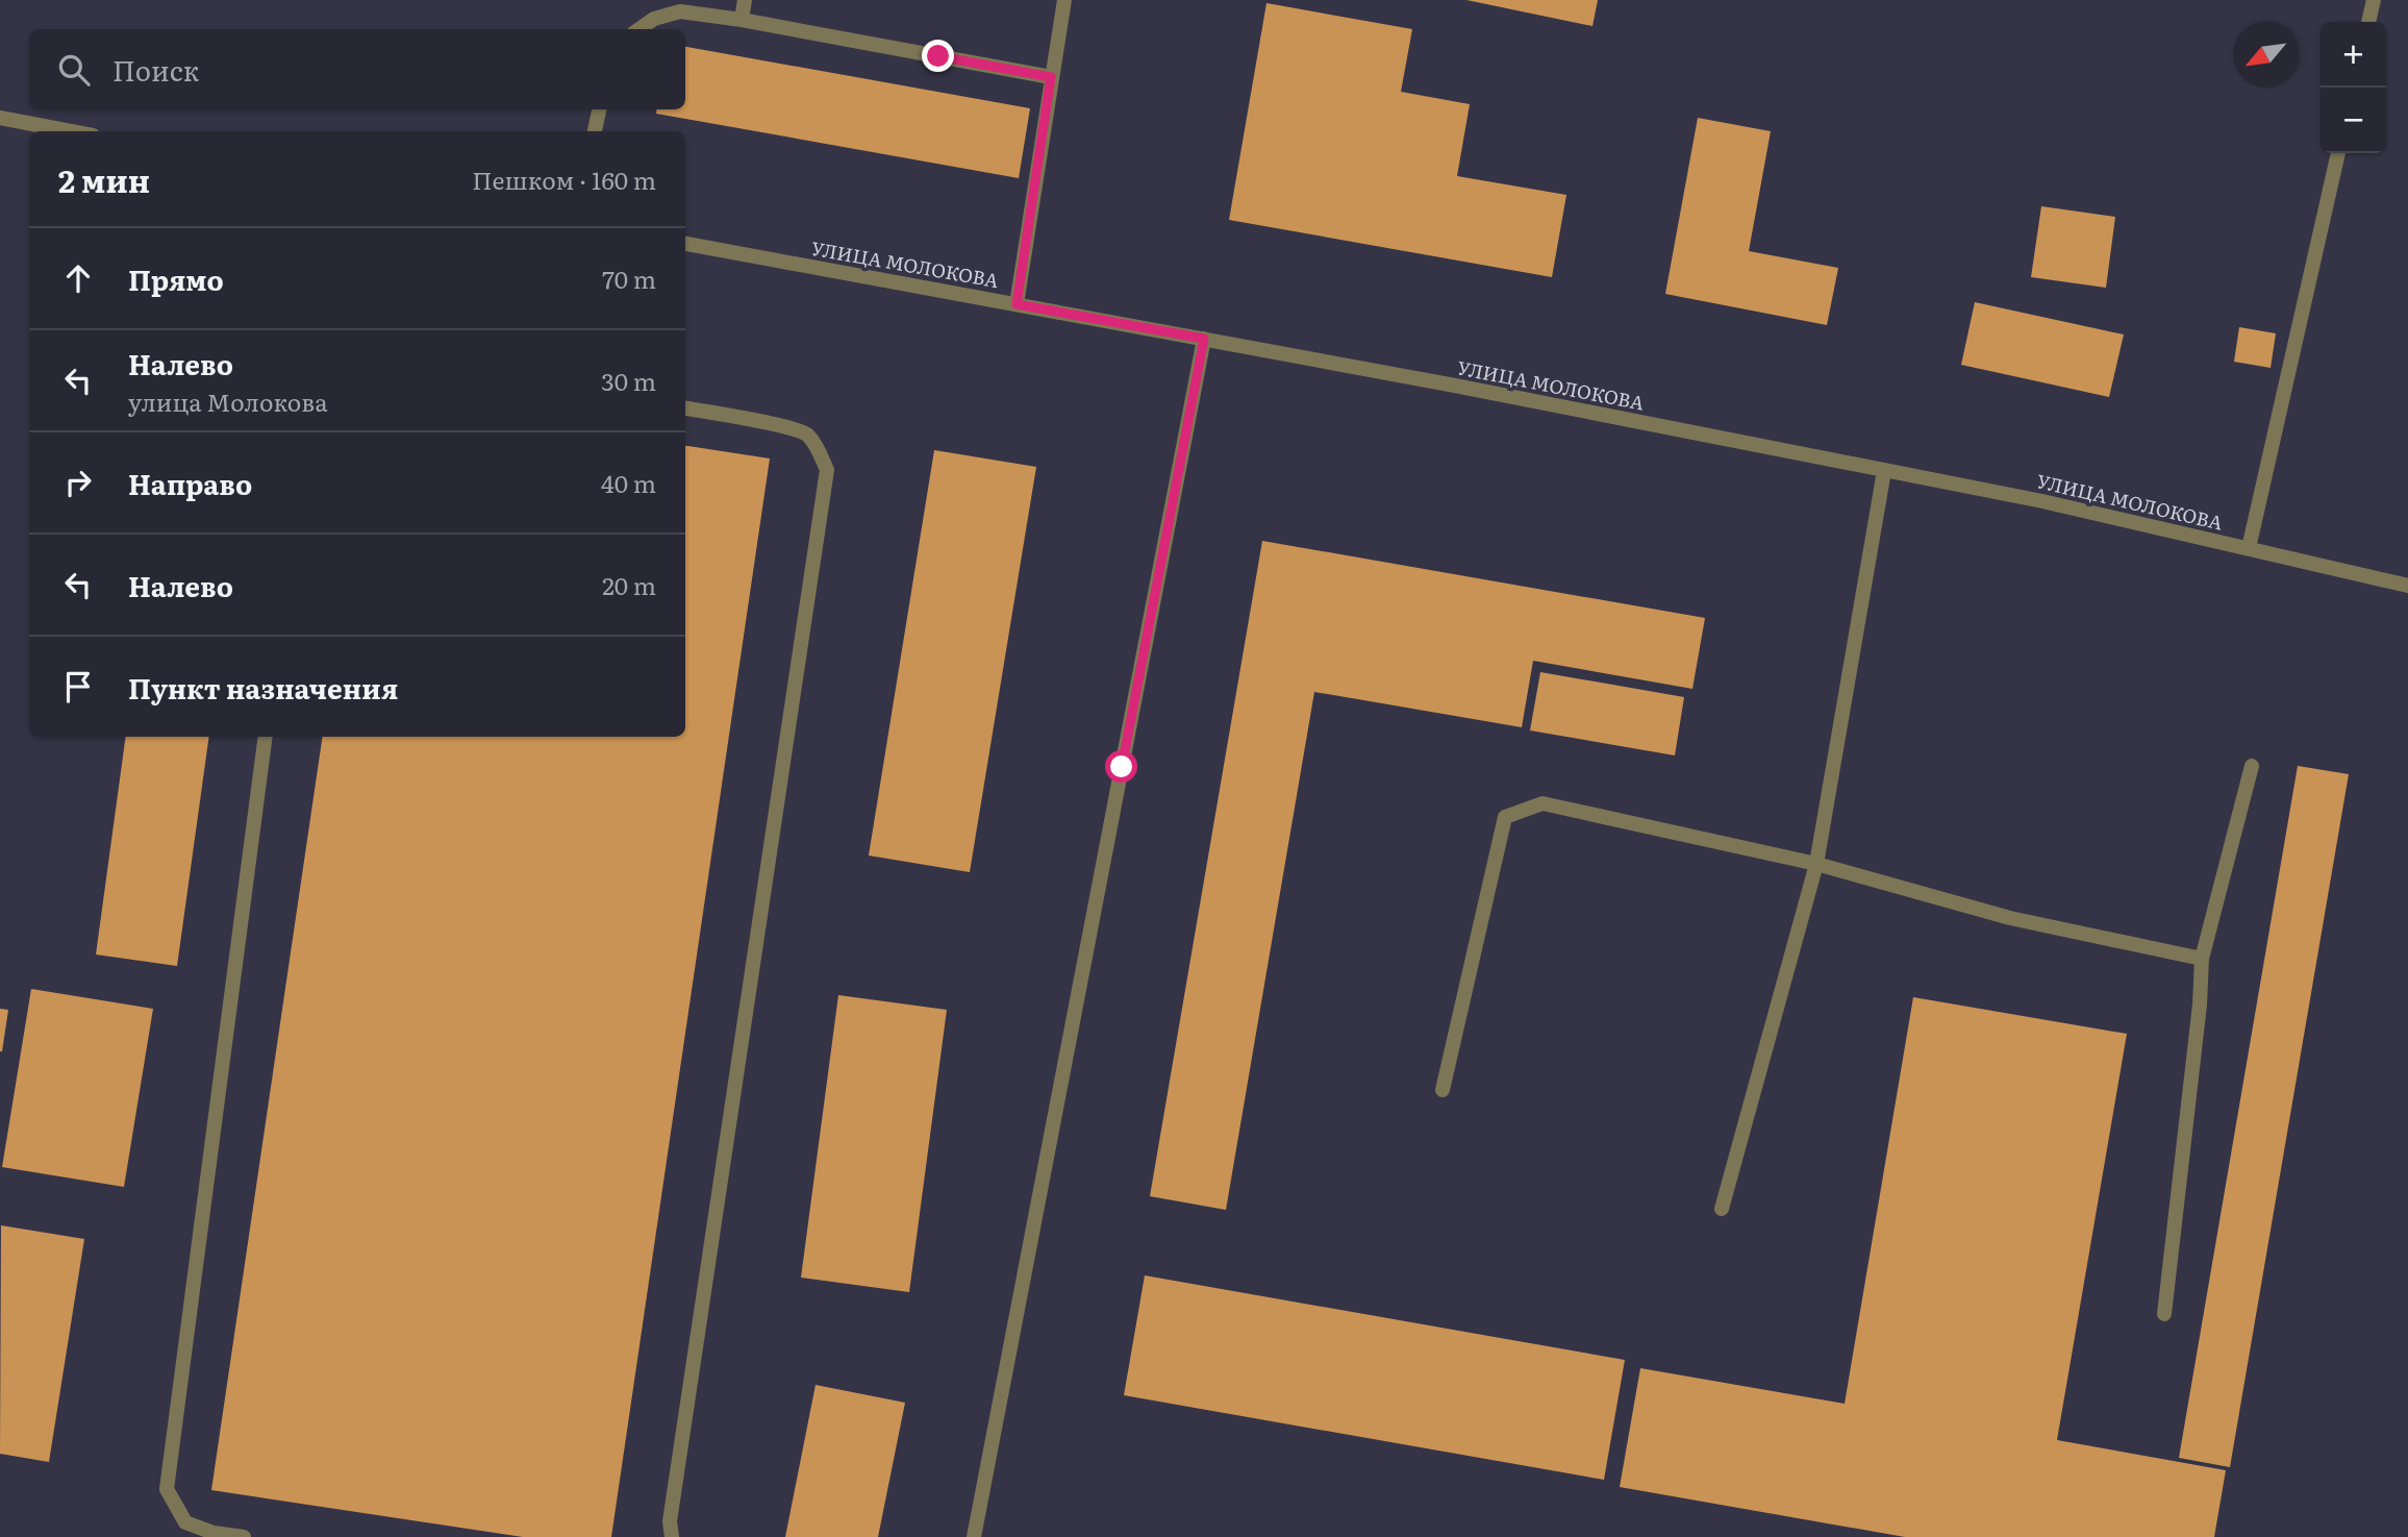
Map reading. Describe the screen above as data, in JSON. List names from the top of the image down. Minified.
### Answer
{"streets":{"street":["УЛИЦА МОЛОКОВА"]},"north":"bottom left","page":{"map_buttons":["+","−"],"search":"Поиск","heading":["2 мин","Пешком · 160 m"],"list":[["Прямо","70 m"],["Налево","улица Молокова","30 m"],["Направо","40 m"],["Налево","20 m"],"Пункт назначения"]}}
